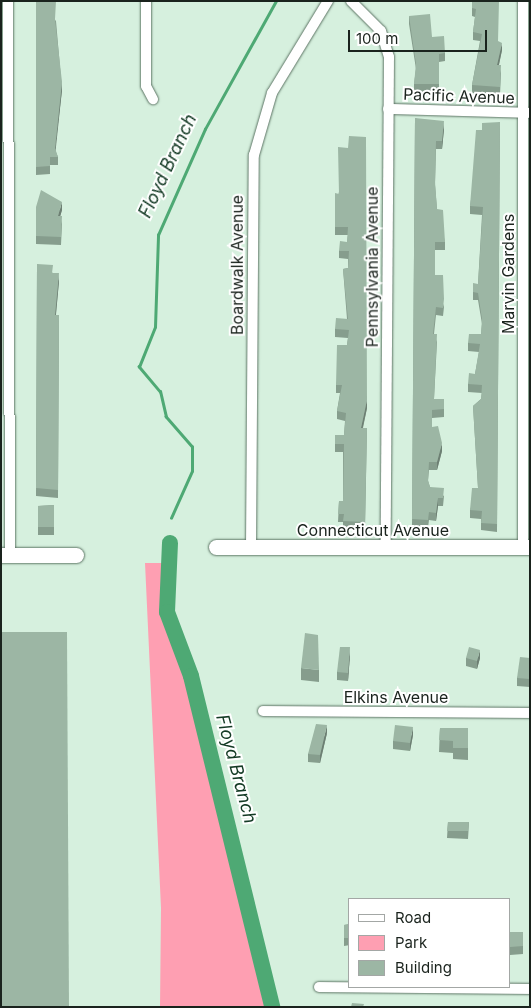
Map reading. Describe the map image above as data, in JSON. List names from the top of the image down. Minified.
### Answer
{"streets":{"street":["Pacific Avenue","Boardwalk Avenue","Pennsylvania Avenue","Marvin Gardens","Connecticut Avenue","Elkins Avenue"]},"crossings":[["Pacific Avenue","Pennsylvania Avenue"],["Pacific Avenue","Marvin Gardens"],["Boardwalk Avenue","Connecticut Avenue"],["Pennsylvania Avenue","Connecticut Avenue"],["Marvin Gardens","Connecticut Avenue"]],"water":["Floyd Branch"],"legend":["Road","Park","Building"],"scale_bar":"100 m"}
